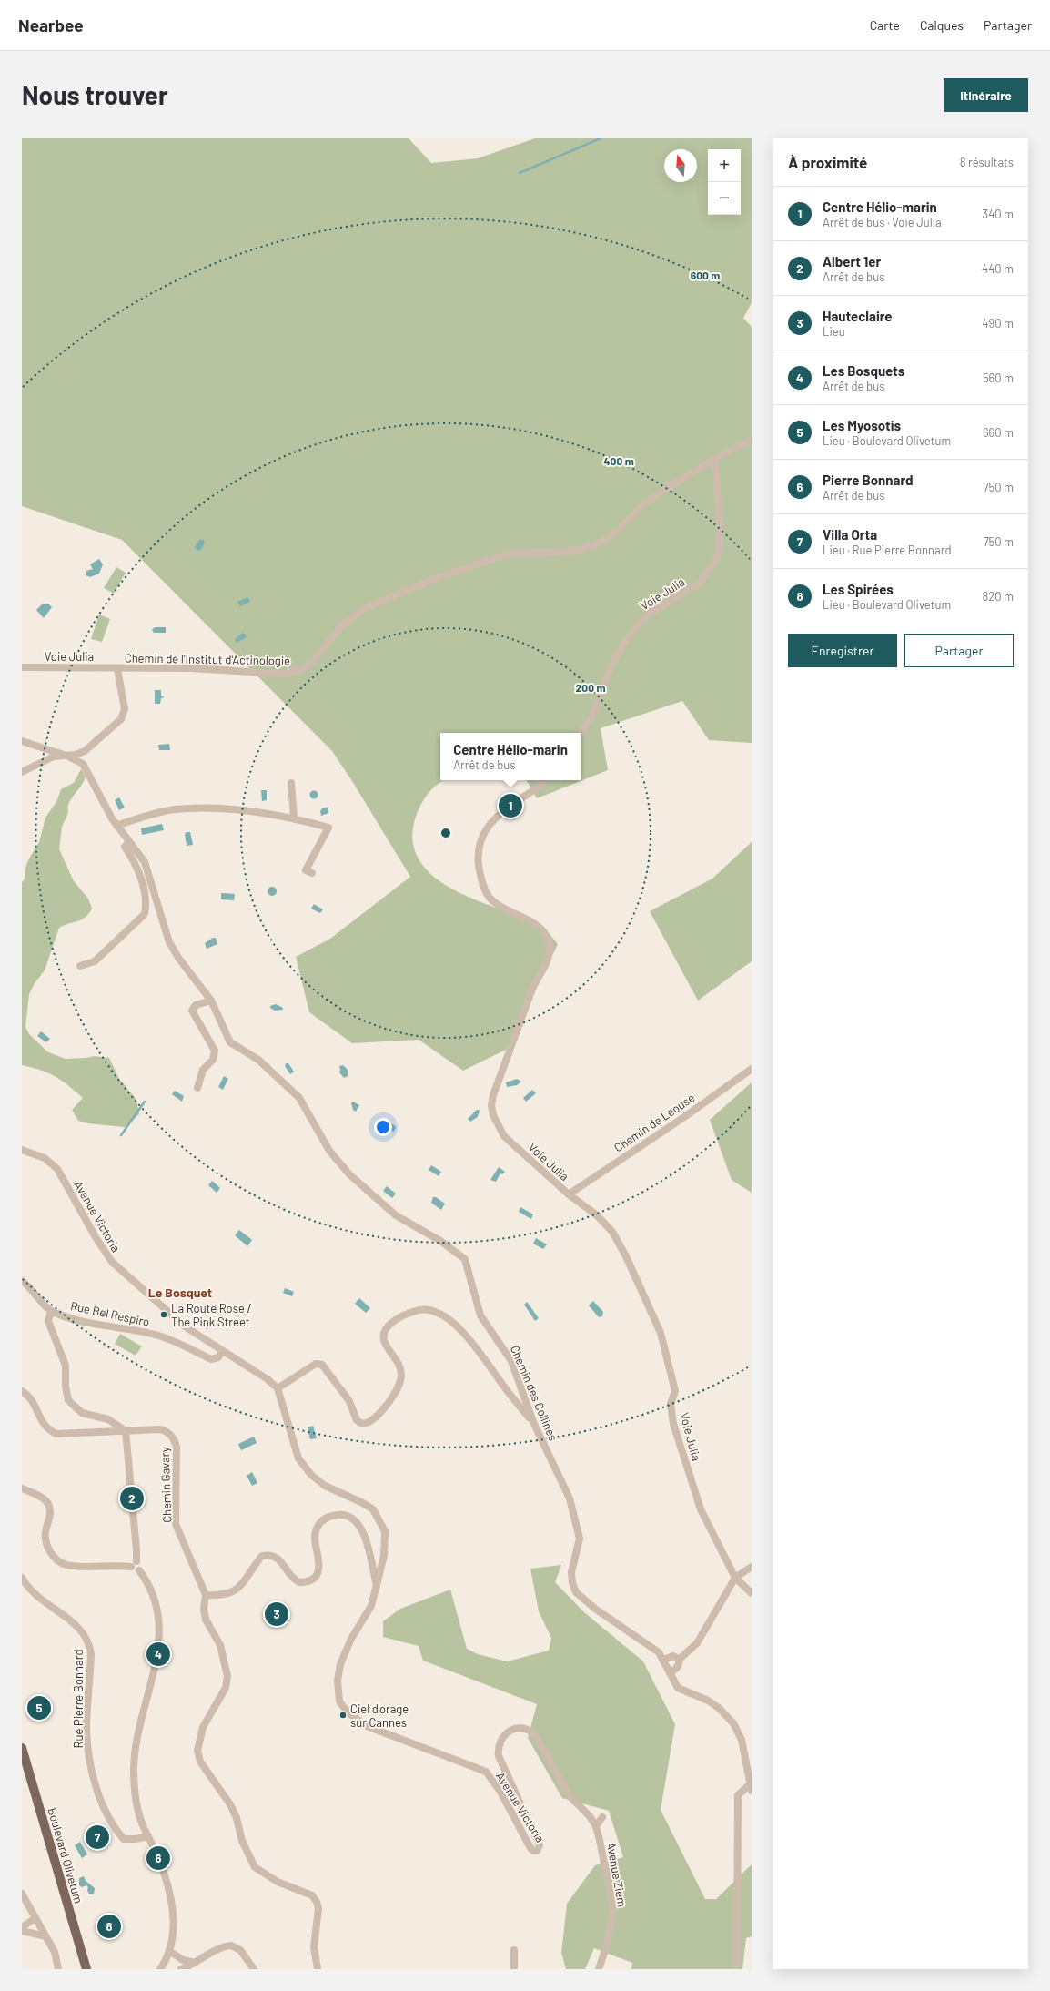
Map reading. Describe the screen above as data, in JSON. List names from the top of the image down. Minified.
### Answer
{"streets":{"main road":["Boulevard Olivetum"],"street":["Voie Julia","Chemin de l'Institut d'Actinologie","Chemin de Leouse","Avenue Victoria","Rue Bel Respiro","Chemin des Collines","Chemin Gavary","Rue Pierre Bonnard","Avenue Ziem"]},"crossings":[["Voie Julia","Chemin de l'Institut d'Actinologie"],["Voie Julia","Chemin de Leouse"],["Avenue Victoria","Rue Bel Respiro"],["Avenue Victoria","Avenue Ziem"]],"districts":["Le Bosquet"],"places":["La Route Rose / The Pink Street","Ciel d'orage sur Cannes"],"north":"top","page":{"header":"Nearbee","nav":["Carte","Calques","Partager"],"buttons":["Itinéraire",["Enregistrer","Partager"]],"title":"Nous trouver","heading":["À proximité","8 résultats"],"map_buttons":["+","−"],"list":[{"mark":"1","name":"Centre Hélio-marin","note":"Arrêt de bus · Voie Julia","value":"340 m"},{"mark":"2","name":"Albert 1er","note":"Arrêt de bus","value":"440 m"},{"mark":"3","name":"Hauteclaire","note":"Lieu","value":"490 m"},{"mark":"4","name":"Les Bosquets","note":"Arrêt de bus","value":"560 m"},{"mark":"5","name":"Les Myosotis","note":"Lieu · Boulevard Olivetum","value":"660 m"},{"mark":"6","name":"Pierre Bonnard","note":"Arrêt de bus","value":"750 m"},{"mark":"7","name":"Villa Orta","note":"Lieu · Rue Pierre Bonnard","value":"750 m"},{"mark":"8","name":"Les Spirées","note":"Lieu · Boulevard Olivetum","value":"820 m"}],"popup":["Centre Hélio-marin","Arrêt de bus"],"pins":["1","2","3","4","5","7","6","8"]},"rings":["600 m","400 m","200 m"]}
